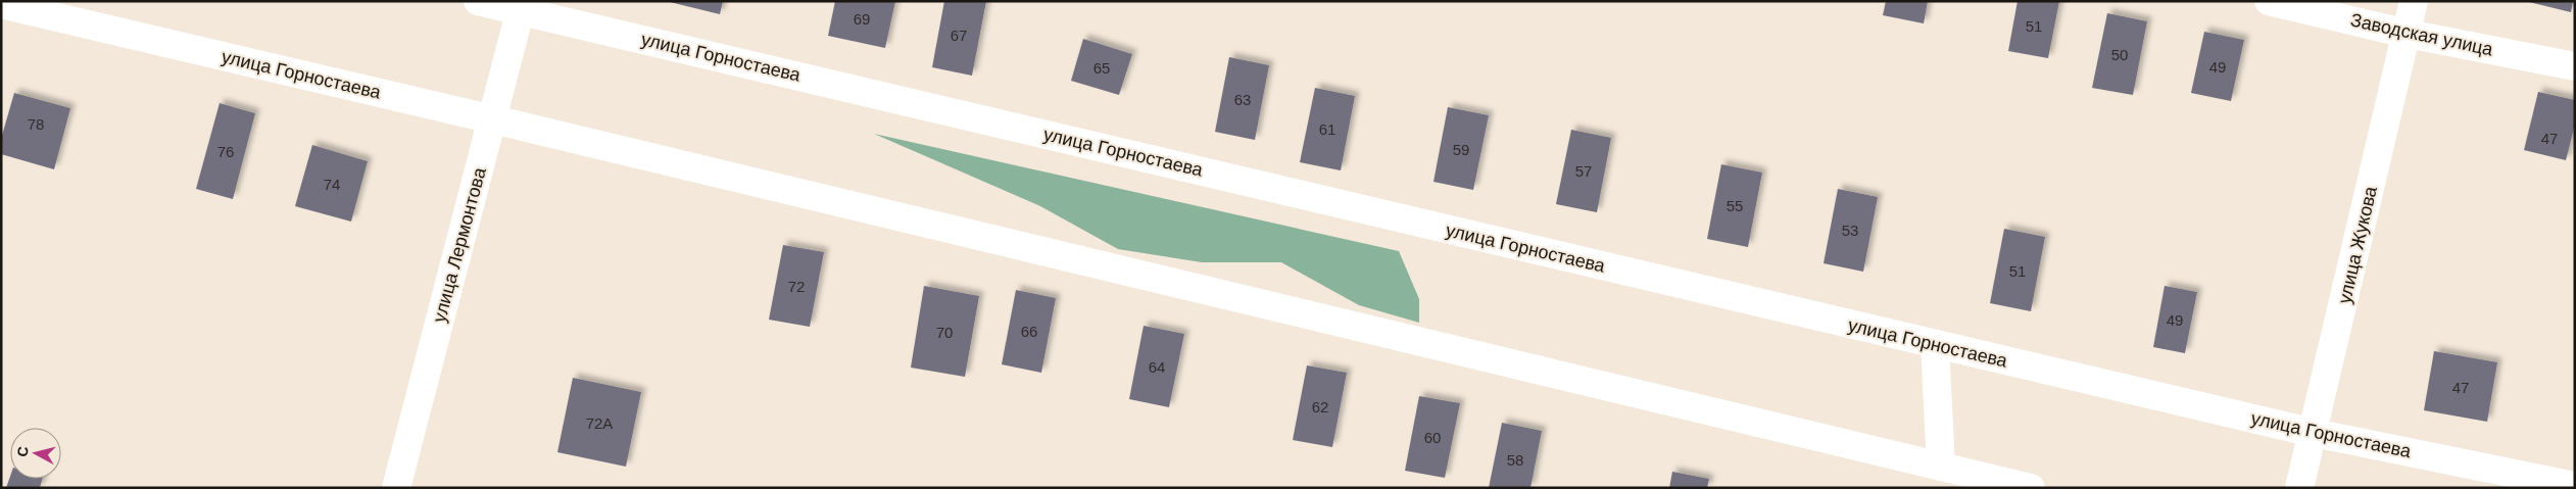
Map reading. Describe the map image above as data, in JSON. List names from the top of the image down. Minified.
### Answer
{"streets":{"street":["Заводская улица","улица Горностаева","улица Лермонтова","улица Жукова"]},"crossings":[["Заводская улица","улица Жукова"],["улица Горностаева","улица Лермонтова"],["улица Горностаева","улица Жукова"]],"house_numbers":["69","51","67","50","49","65","63","78","61","47","59","76","57","74","55","53","51","72","49","66","70","64","47","62","72А","60","58"],"north":"left"}
